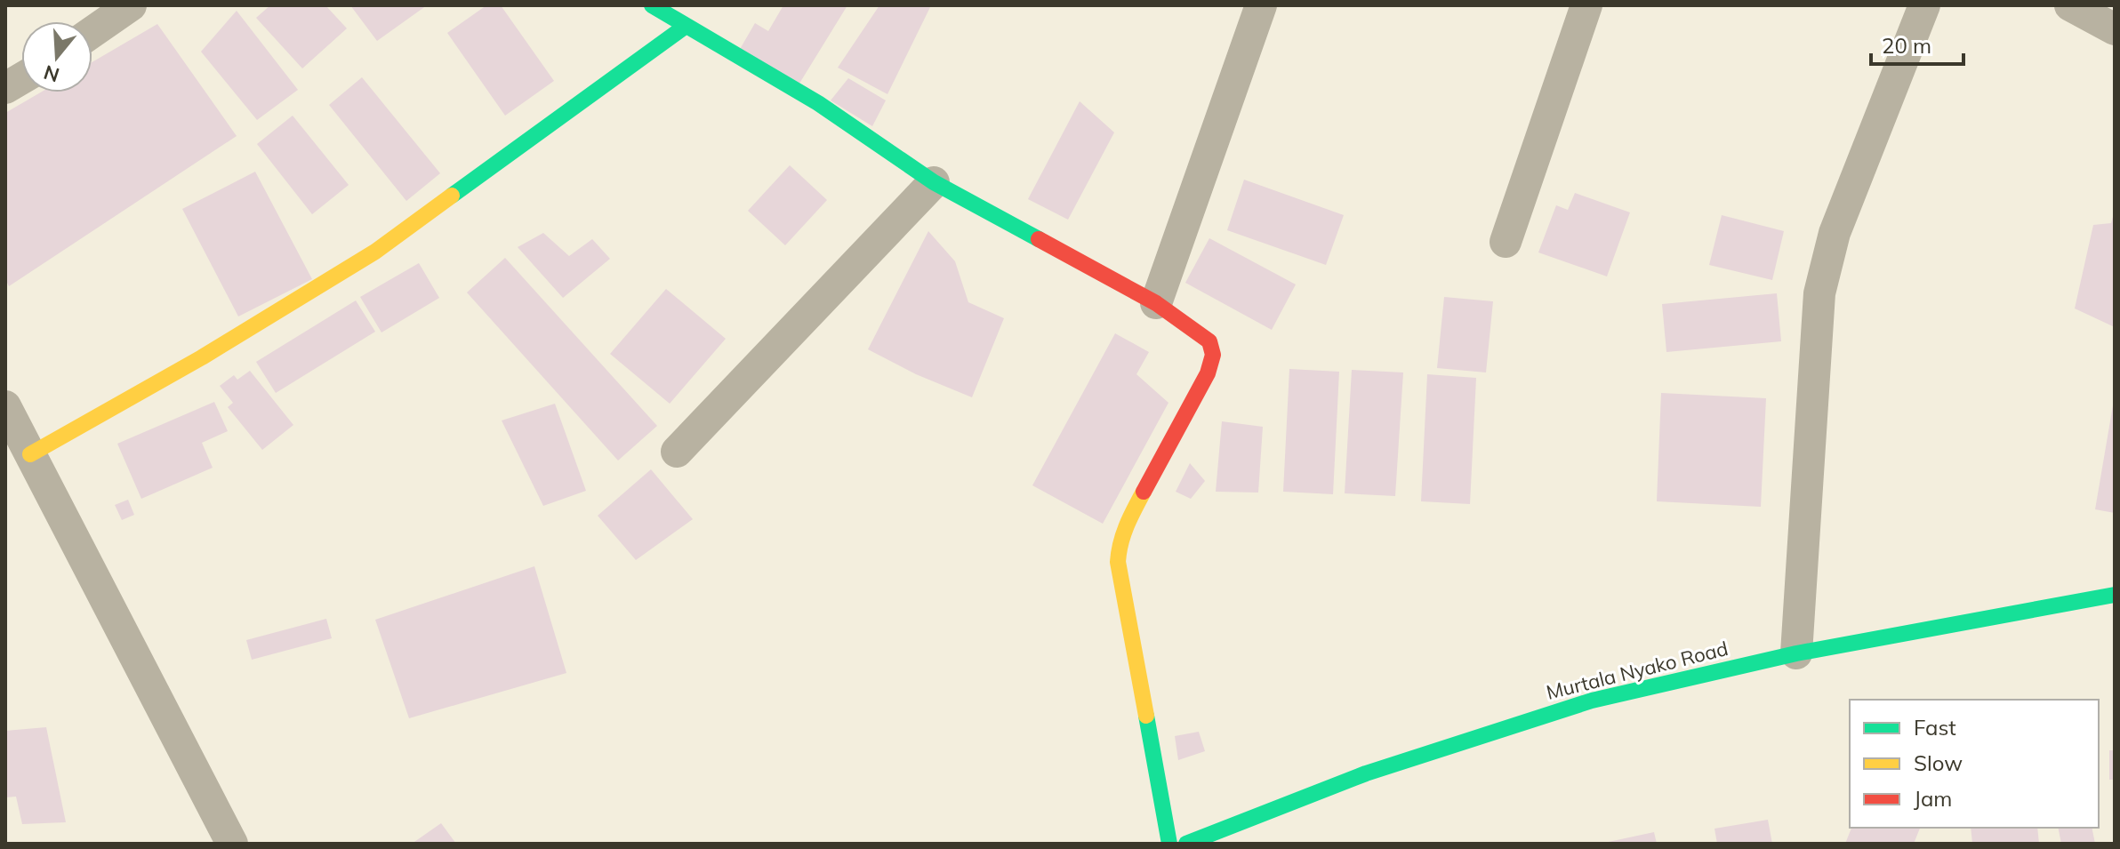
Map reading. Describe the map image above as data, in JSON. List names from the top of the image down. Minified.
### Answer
{"streets":{"street":["Murtala Nyako Road"]},"legend":["Fast","Slow","Jam"],"scale_bar":"20 m","north":"bottom"}
